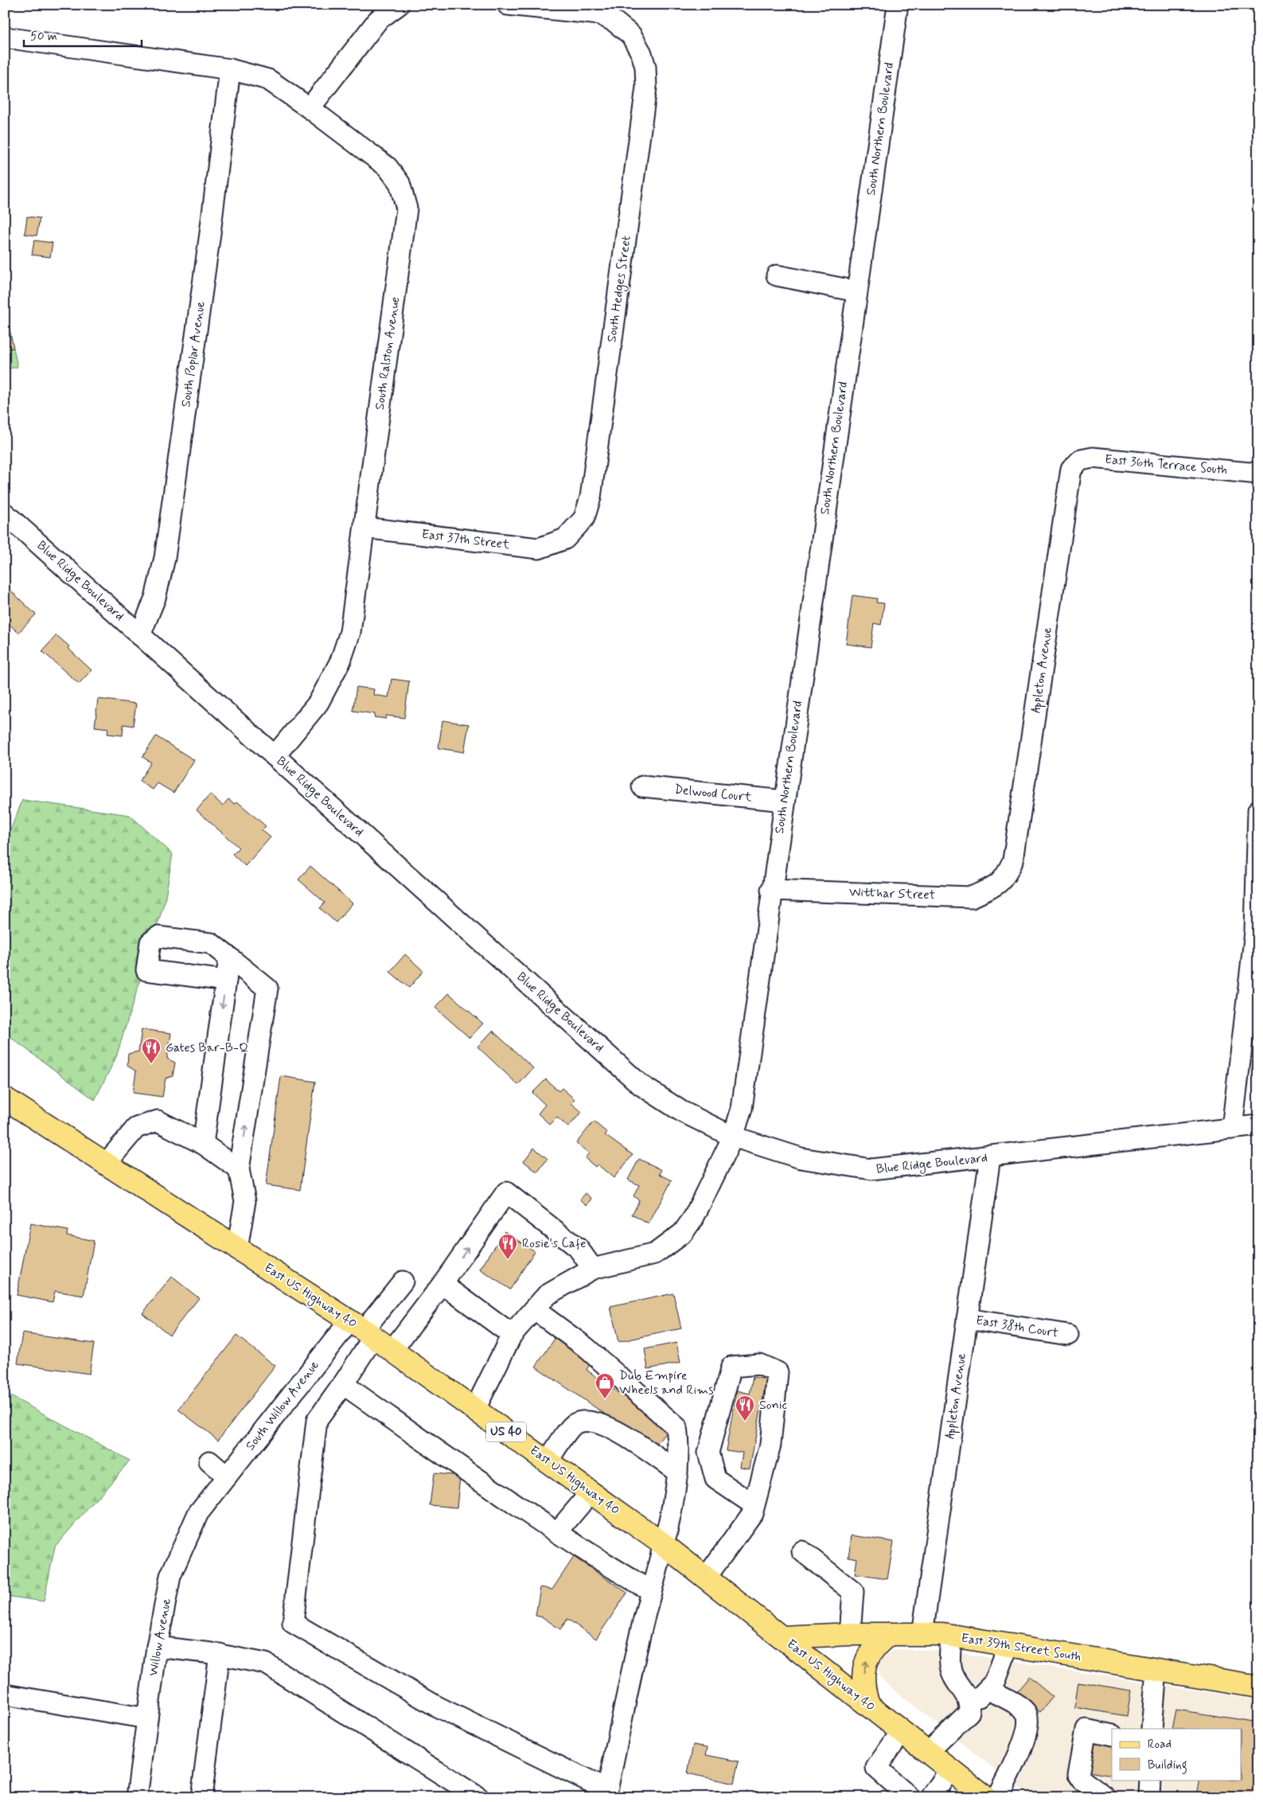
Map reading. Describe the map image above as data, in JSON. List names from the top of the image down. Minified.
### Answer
{"streets":{"main road":["East US Highway 40","US 40","East 39th Street South"],"street":["South Northern Boulevard","South Hedges Street","South Ralston Avenue","South Poplar Avenue","East 36th Terrace South","East 37th Street","Blue Ridge Boulevard","Appleton Avenue","Delwood Court","Witthar Street","East 38th Court","South Willow Avenue","Willow Avenue"]},"crossings":[["South Northern Boulevard","Blue Ridge Boulevard"],["South Northern Boulevard","Delwood Court"],["South Northern Boulevard","Witthar Street"],["South Northern Boulevard","East US Highway 40"],["South Hedges Street","East 37th Street"],["South Ralston Avenue","South Poplar Avenue"],["South Ralston Avenue","East 37th Street"],["South Ralston Avenue","Blue Ridge Boulevard"],["South Poplar Avenue","Blue Ridge Boulevard"],["East 36th Terrace South","Appleton Avenue"],["Blue Ridge Boulevard","Appleton Avenue"],["Appleton Avenue","Witthar Street"],["Appleton Avenue","East 38th Court"],["Appleton Avenue","East 39th Street South"],["East US Highway 40","South Willow Avenue"],["East US Highway 40","East 39th Street South"],["South Willow Avenue","Willow Avenue"]],"places":{"restaurant":["Gates Bar-B-Q","Rosie's Cafe","Sonic"],"shop":["Dub Empire Wheels and Rims"]},"legend":["Road","Building"],"scale_bar":"50 m"}
